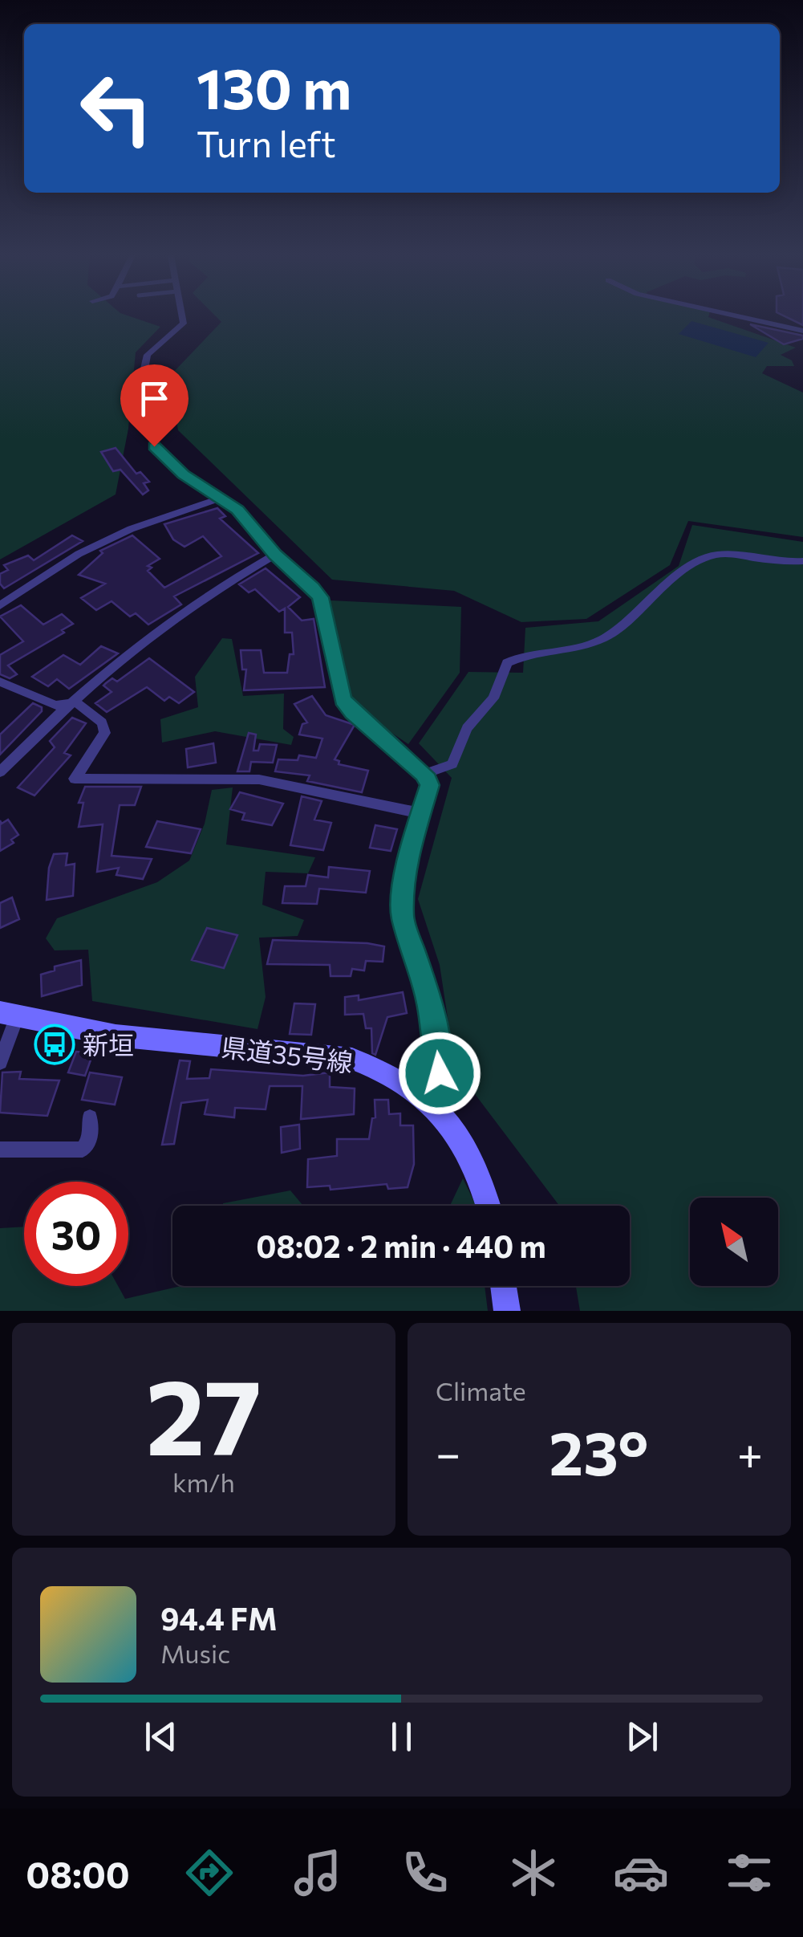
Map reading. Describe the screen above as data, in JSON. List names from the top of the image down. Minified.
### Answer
{"streets":{"main road":["県道35号線"]},"places":{"bus stop":["新垣"]},"north":"top left","page":{"turn":["130 m","Turn left"],"limit":"30","trip":"08:02 · 2 min · 440 m","tile":[["27","km/h"],"Climate"],"heat":["−","23°","+"],"song":["94.4 FM","Music"],"tabs":"08:00"}}
